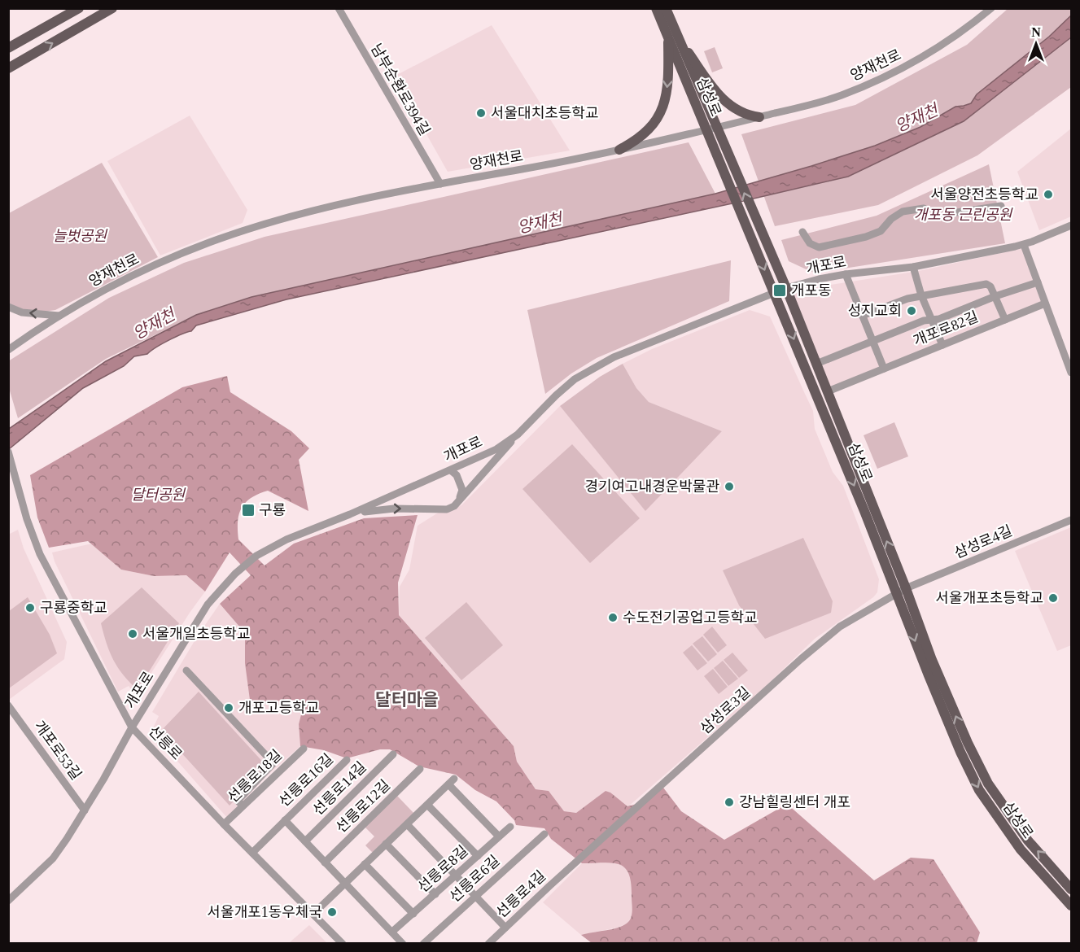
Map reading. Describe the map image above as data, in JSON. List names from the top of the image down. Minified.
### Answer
{"streets":{"main road":["삼성로"],"street":["양재천로","남부순환로394길","개포로","개포로82길","삼성로4길","삼성로3길","선릉로","개포로53길","선릉로18길","선릉로16길","선릉로14길","선릉로12길","선릉로8길","선릉로6길","선릉로4길"]},"crossings":[["양재천로","남부순환로394길"],["삼성로","개포로"],["삼성로","개포로82길"],["삼성로","삼성로4길"],["삼성로","삼성로3길"],["개포로","선릉로"],["개포로","개포로53길"],["삼성로4길","삼성로3길"],["삼성로3길","선릉로4길"],["선릉로","선릉로18길"],["선릉로","선릉로16길"],["선릉로16길","선릉로14길"],["선릉로16길","선릉로12길"],["선릉로16길","선릉로8길"]],"districts":["달터마을"],"water":["양재천"],"parks":["개포동 근린공원","늘벗공원","달터공원"],"places":{"other":["서울대치초등학교","서울양전초등학교","성지교회","경기여고내경운박물관","서울개포초등학교","구룡중학교","수도전기공업고등학교","서울개일초등학교","개포고등학교","강남힐링센터 개포","서울개포1동우체국"],"transit":["개포동","구룡"]},"north":"top"}
